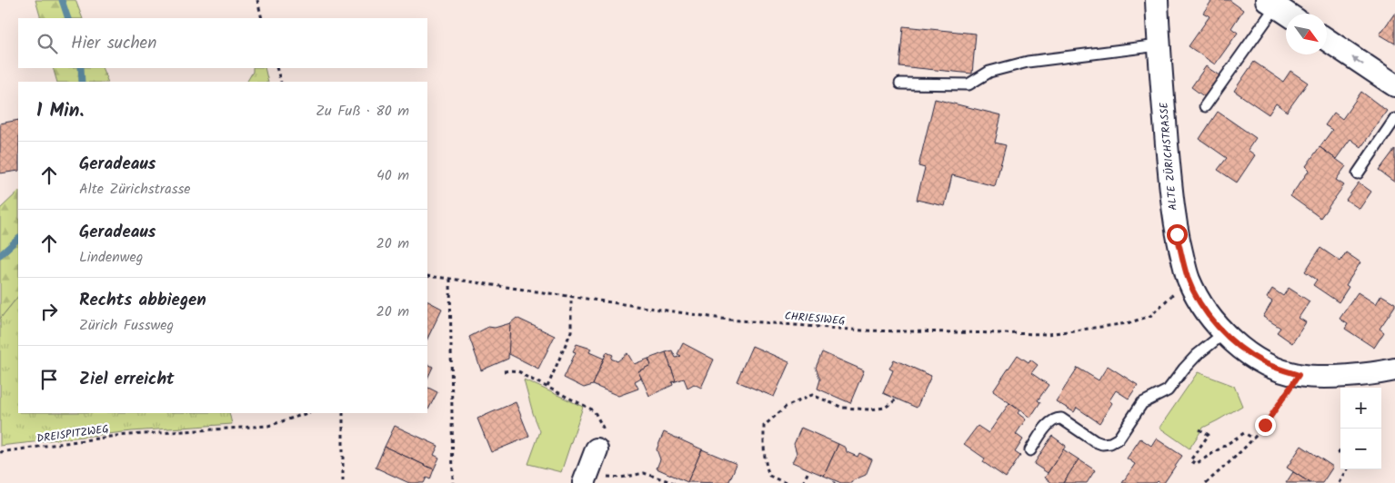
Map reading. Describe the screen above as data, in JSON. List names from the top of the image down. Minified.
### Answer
{"streets":{"street":["ALTE ZÜRICHSTRASSE"],"path":["CHRIESIWEG","DREISPITZWEG"]},"crossings":[["ALTE ZÜRICHSTRASSE","CHRIESIWEG"]],"north":"bottom right","page":{"search":"Hier suchen","heading":["1 Min.","Zu Fuß · 80 m"],"list":[["Geradeaus","Alte Zürichstrasse","40 m"],["Geradeaus","Lindenweg","20 m"],["Rechts abbiegen","Zürich Fussweg","20 m"],"Ziel erreicht"],"map_buttons":["+","−"]}}
